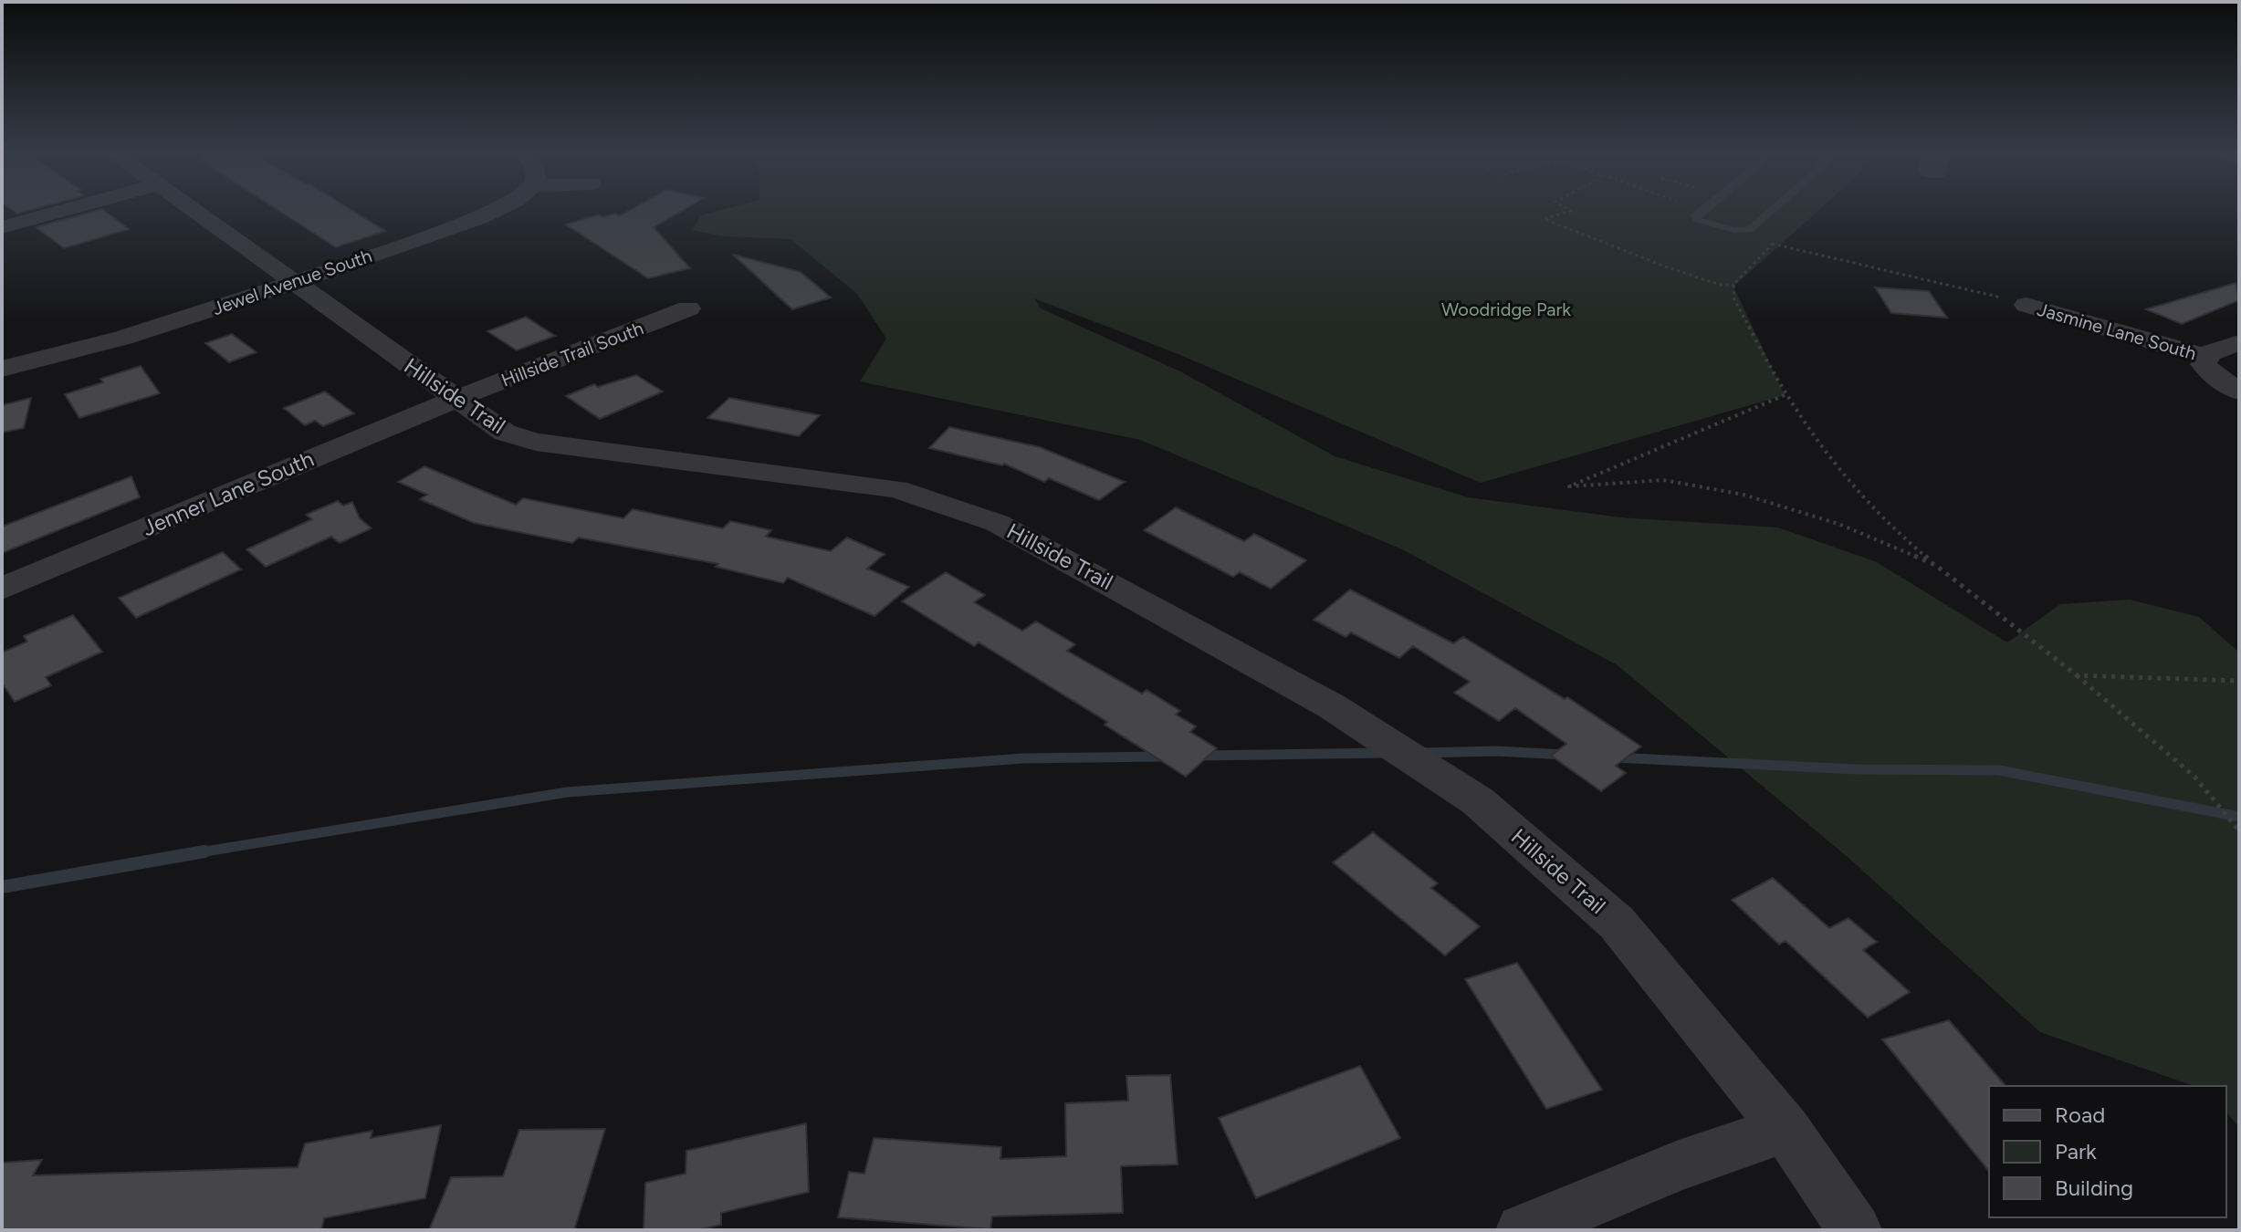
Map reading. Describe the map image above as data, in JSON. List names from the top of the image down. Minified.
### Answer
{"streets":{"street":["Jewel Avenue South","Jasmine Lane South","Hillside Trail South","Hillside Trail","Jenner Lane South"]},"crossings":[["Jewel Avenue South","Hillside Trail"],["Hillside Trail South","Hillside Trail"],["Hillside Trail South","Jenner Lane South"],["Hillside Trail","Jenner Lane South"]],"parks":["Woodridge Park"],"legend":["Road","Park","Building"]}
